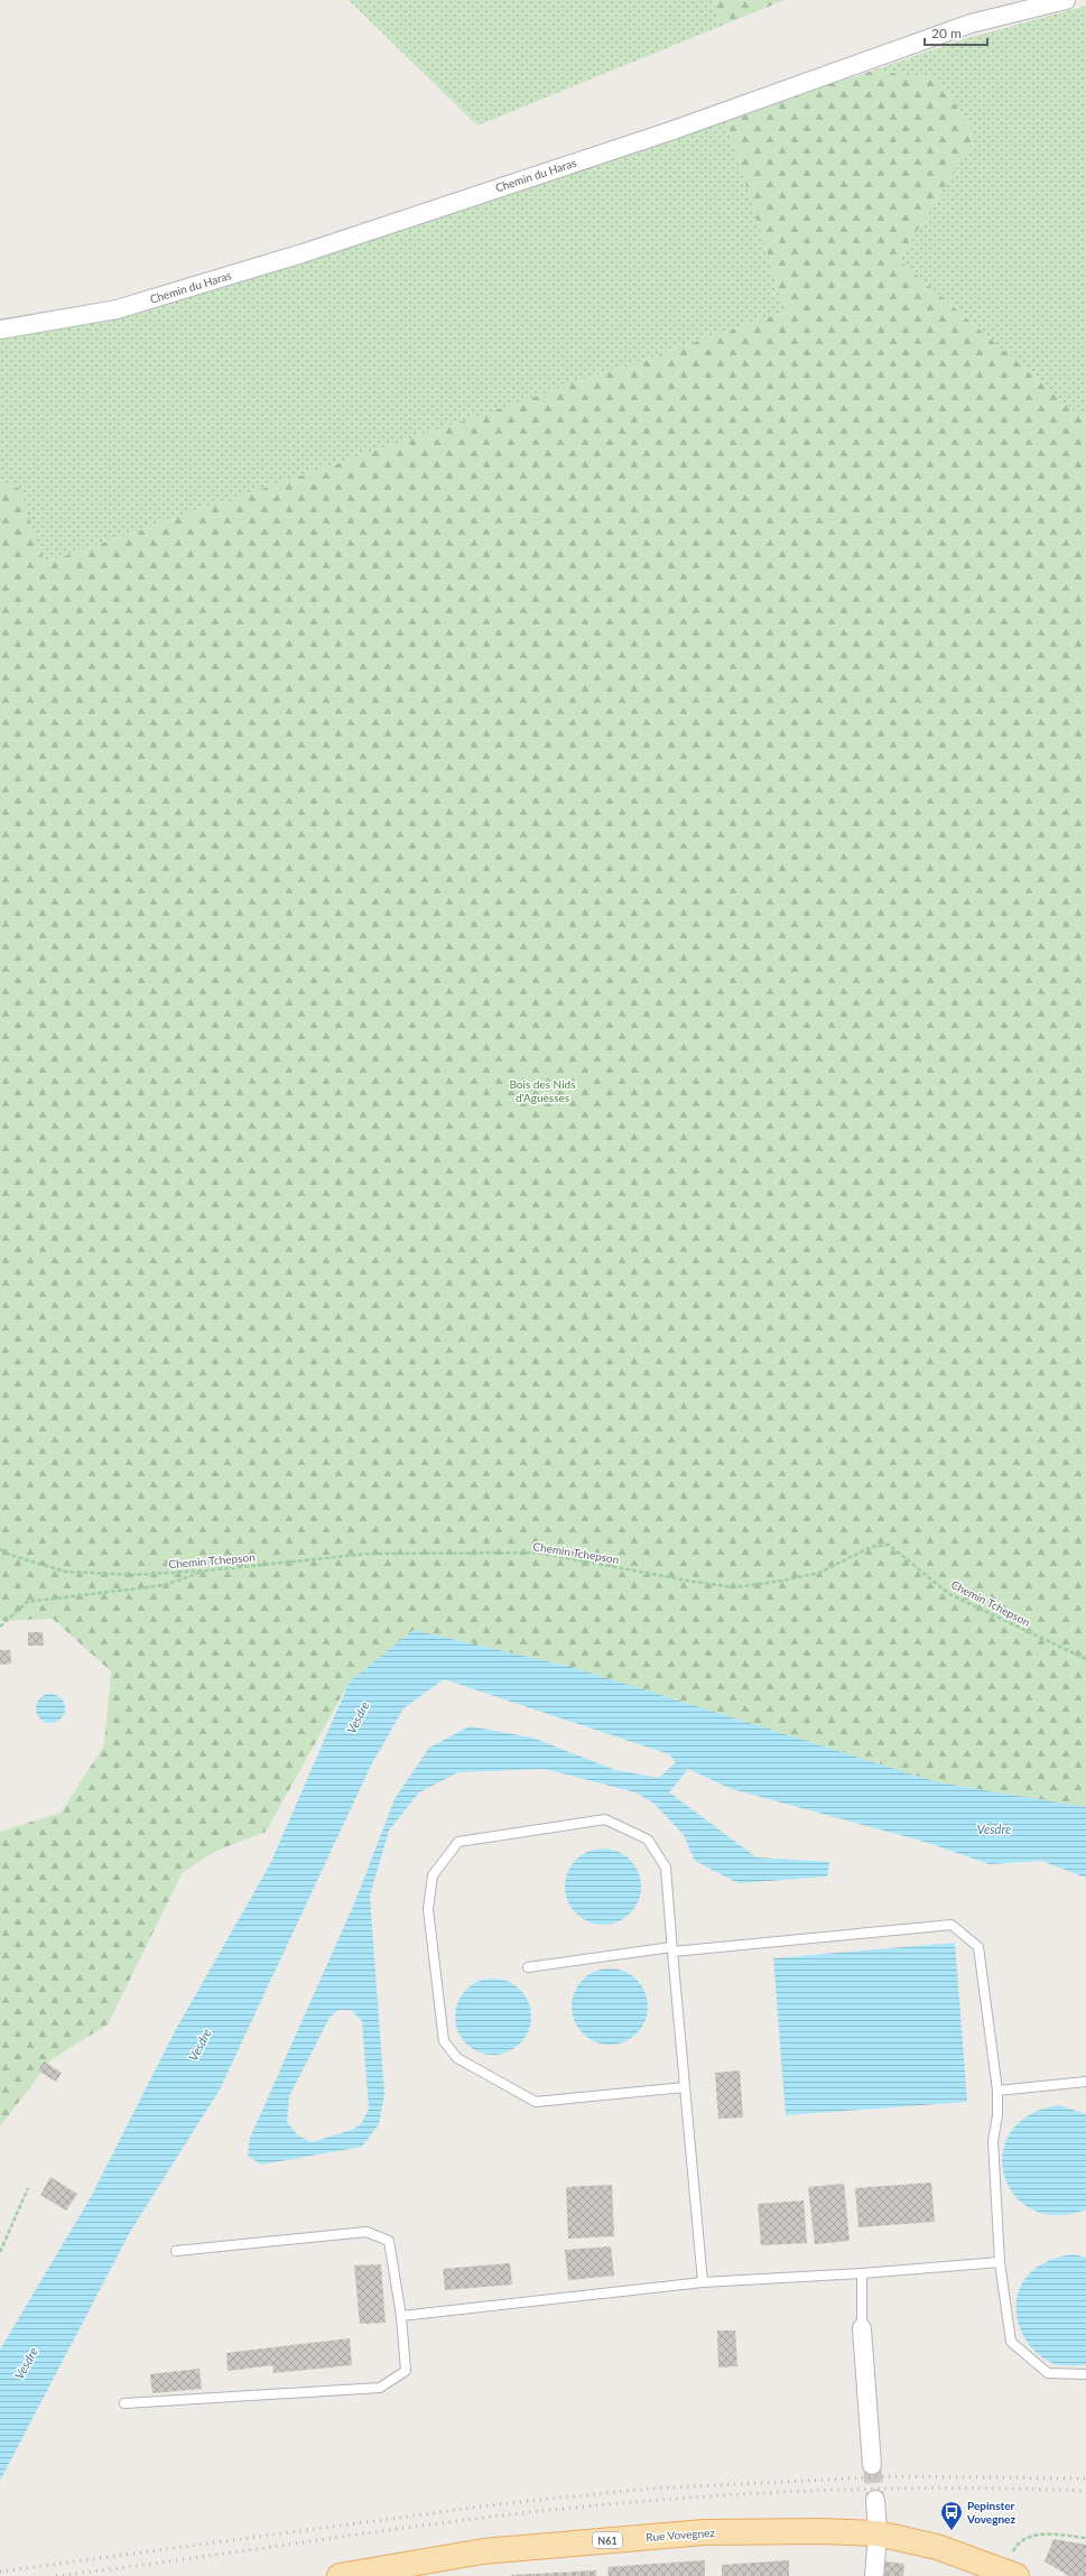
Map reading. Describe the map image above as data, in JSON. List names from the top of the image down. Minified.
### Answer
{"streets":{"main road":["Rue Vovegnez","N61"],"street":["Chemin du Haras"],"path":["Chemin Tchepson"]},"water":["Vesdre"],"parks":["Bois des Nids d'Aguèsses"],"places":{"bus stop":["Pepinster Vovegnez"]},"scale_bar":"20 m"}
